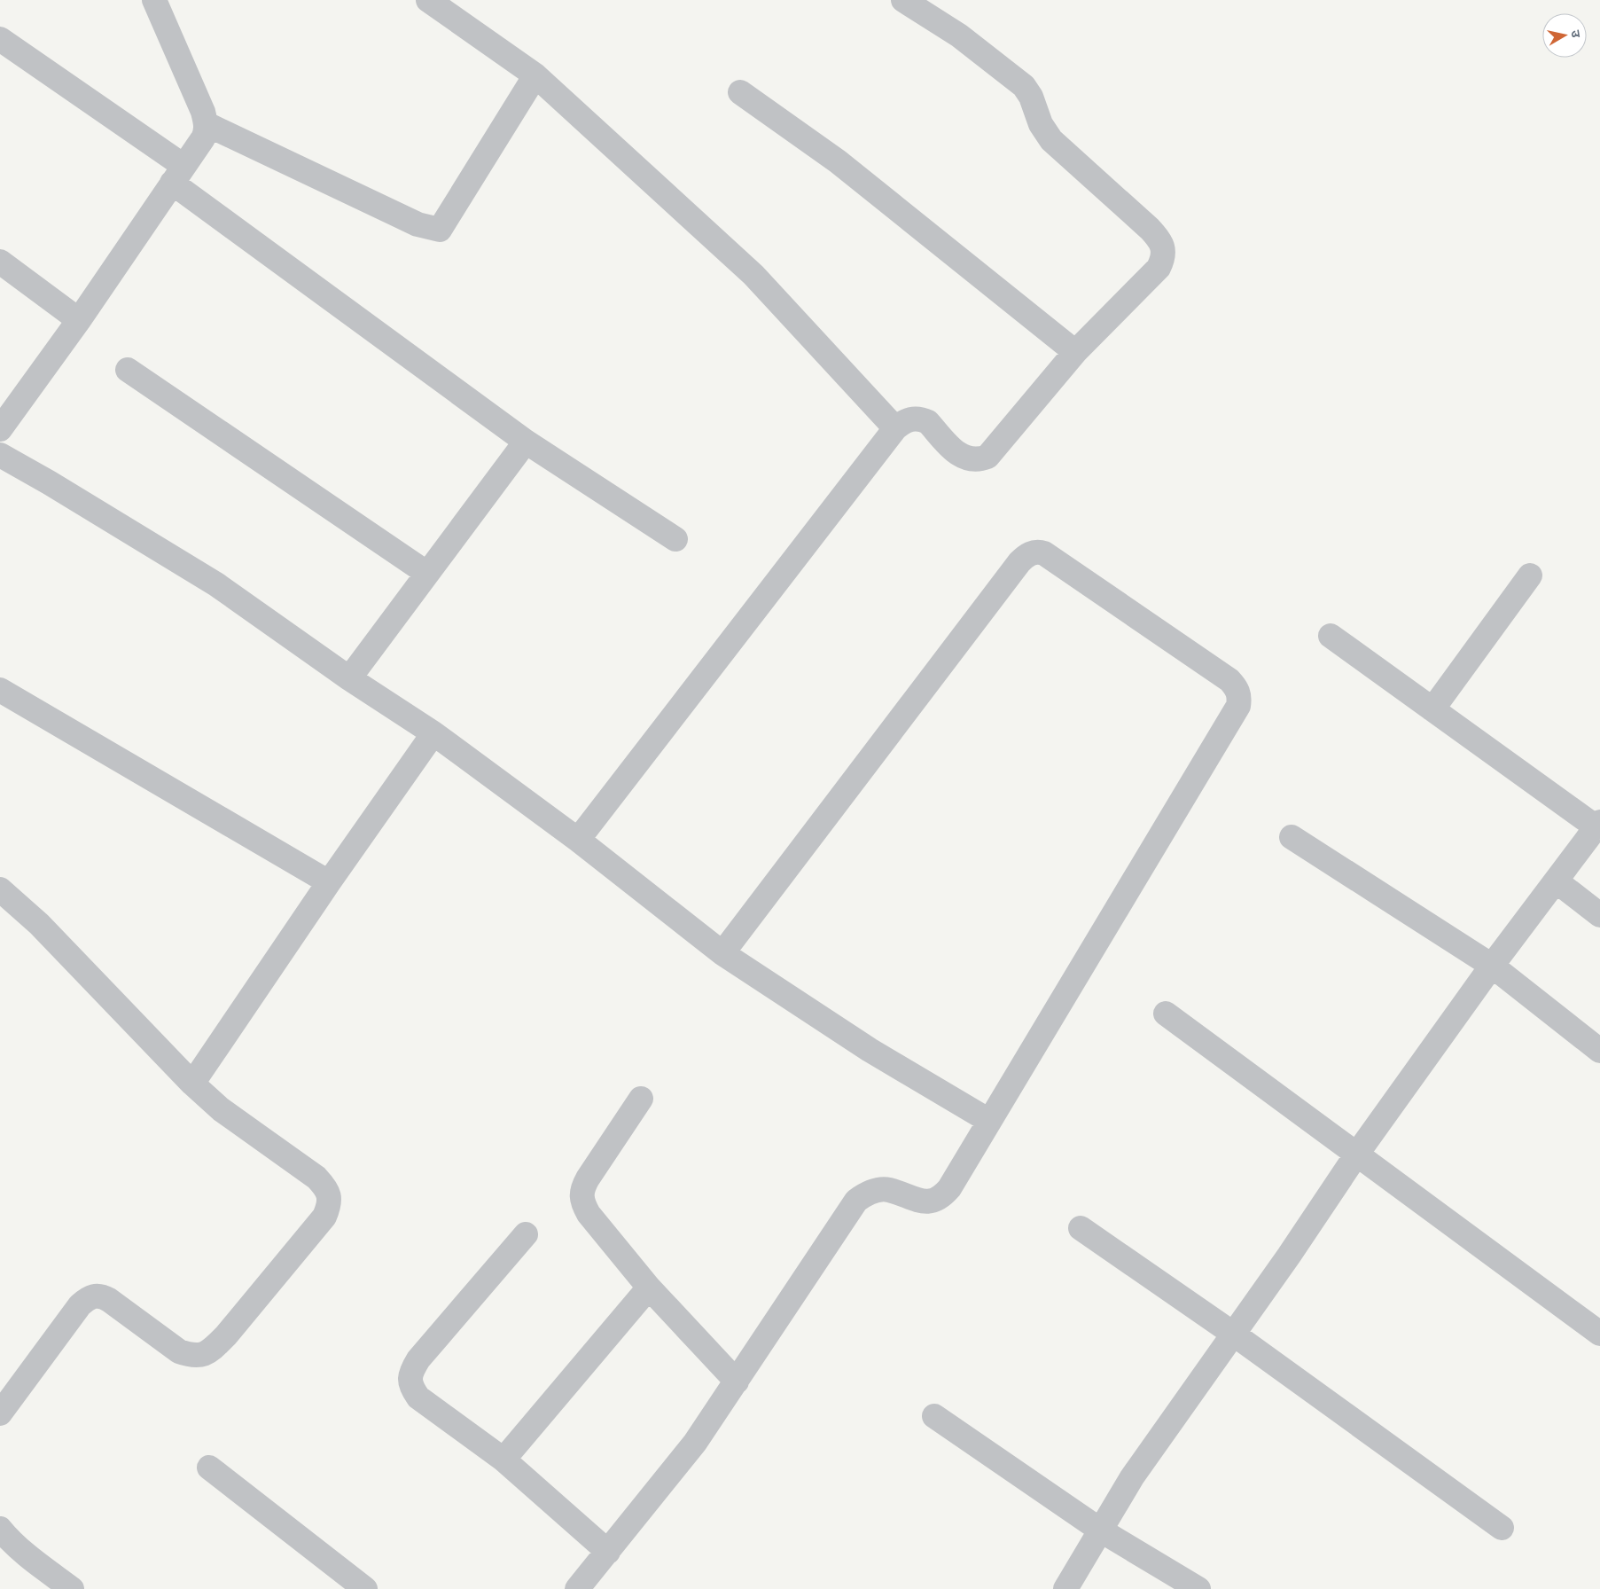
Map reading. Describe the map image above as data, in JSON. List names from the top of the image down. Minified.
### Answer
{"north":"right"}
